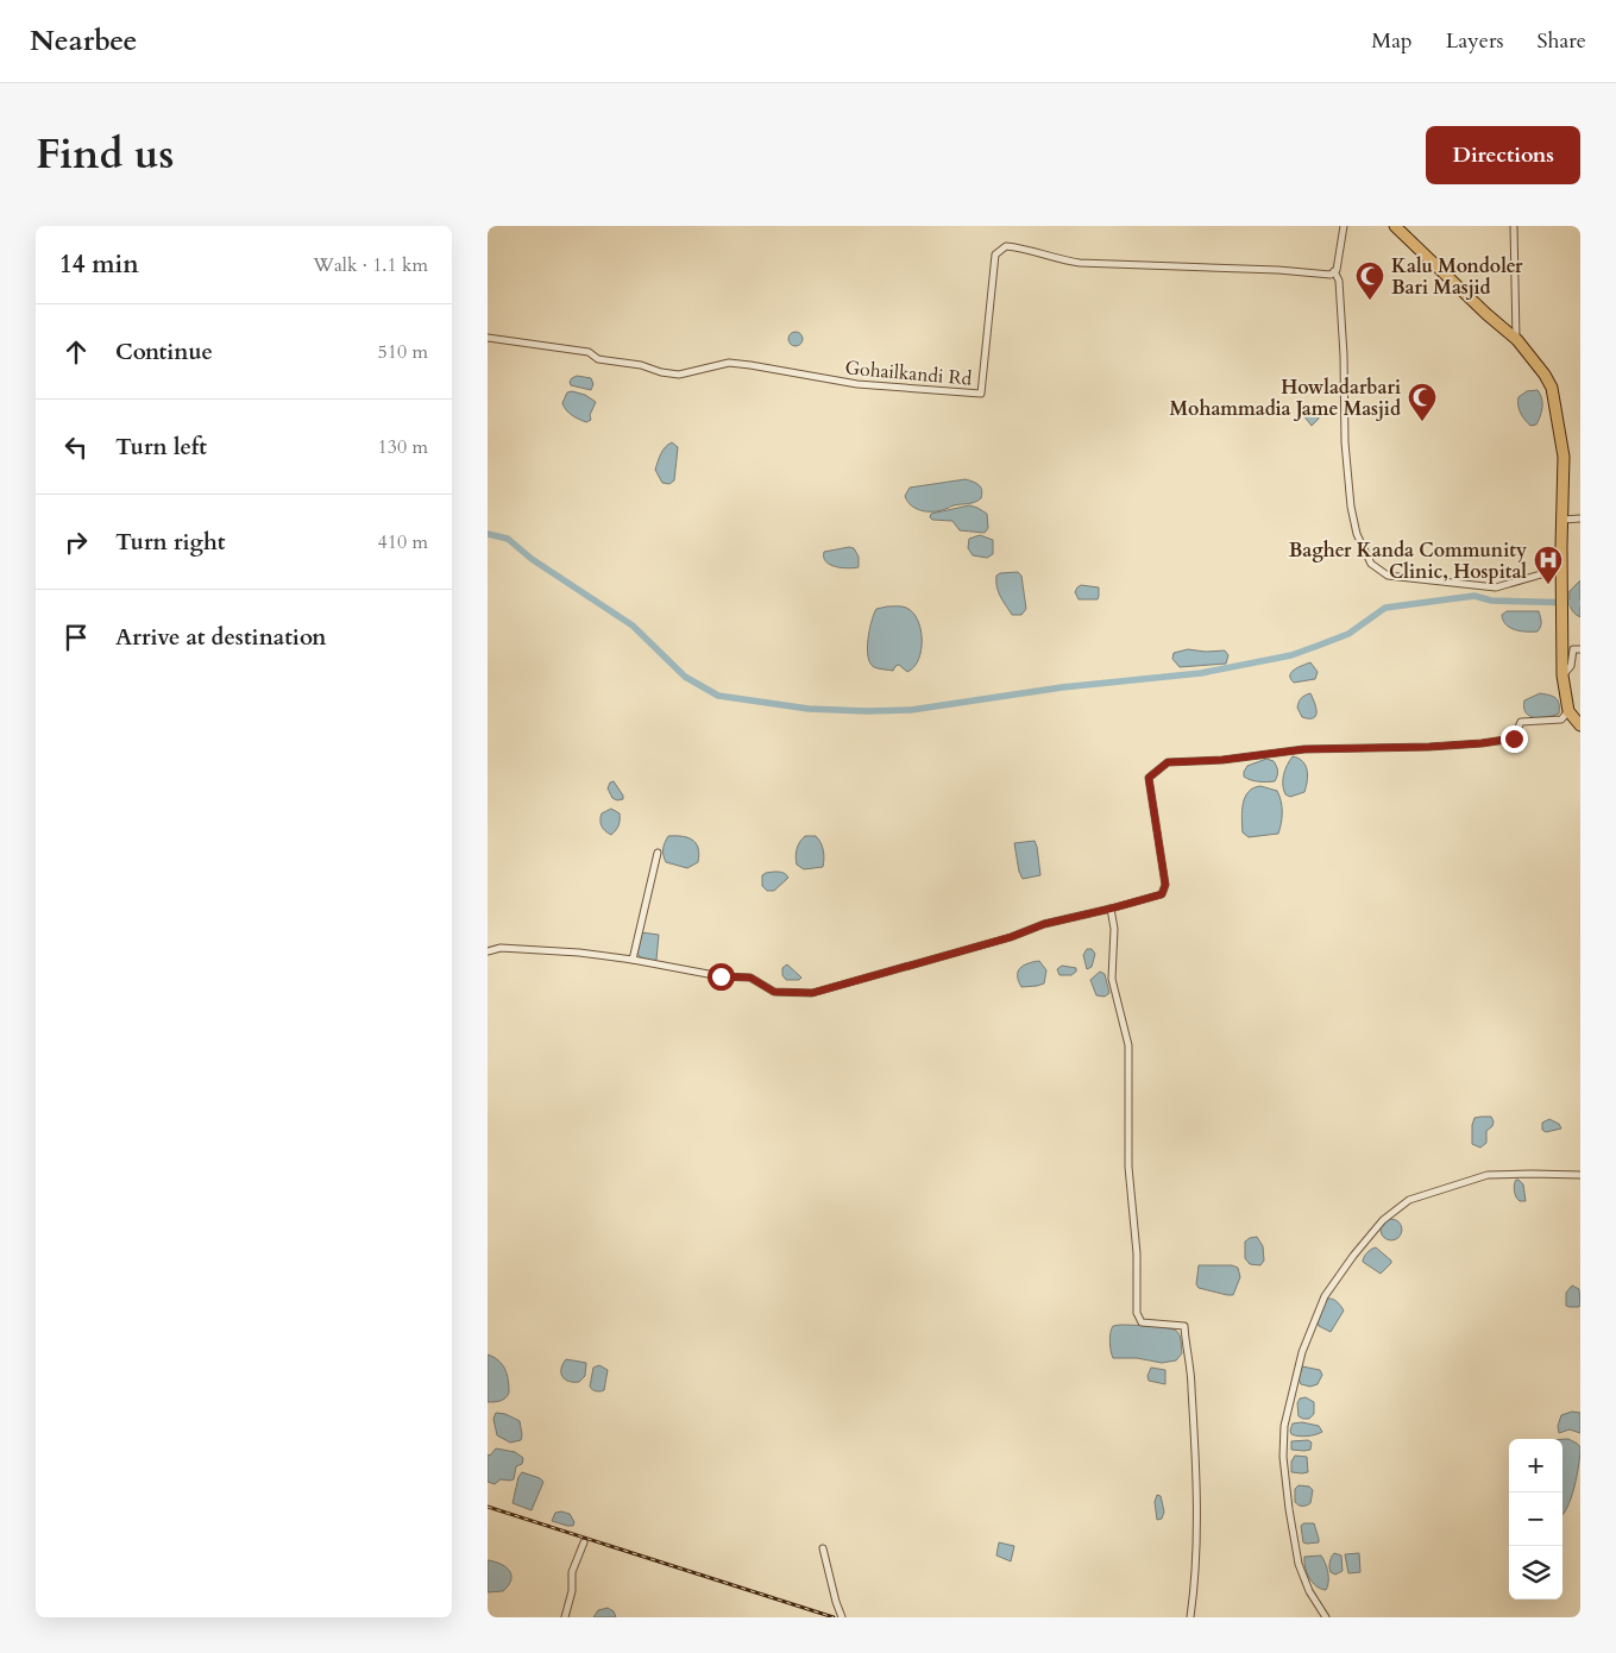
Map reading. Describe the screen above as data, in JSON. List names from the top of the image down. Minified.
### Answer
{"streets":{"street":["Gohailkandi Rd"]},"places":{"mosque":["Kalu Mondoler Bari Masjid","Howladarbari Mohammadia Jame Masjid"],"hospital":["Bagher Kanda Community Clinic, Hospital"]},"page":{"header":"Nearbee","nav":["Map","Layers","Share"],"title":"Find us","buttons":"Directions","heading":["14 min","Walk · 1.1 km"],"list":[["Continue","510 m"],["Turn left","130 m"],["Turn right","410 m"],"Arrive at destination"],"map_buttons":["+","−"]}}
